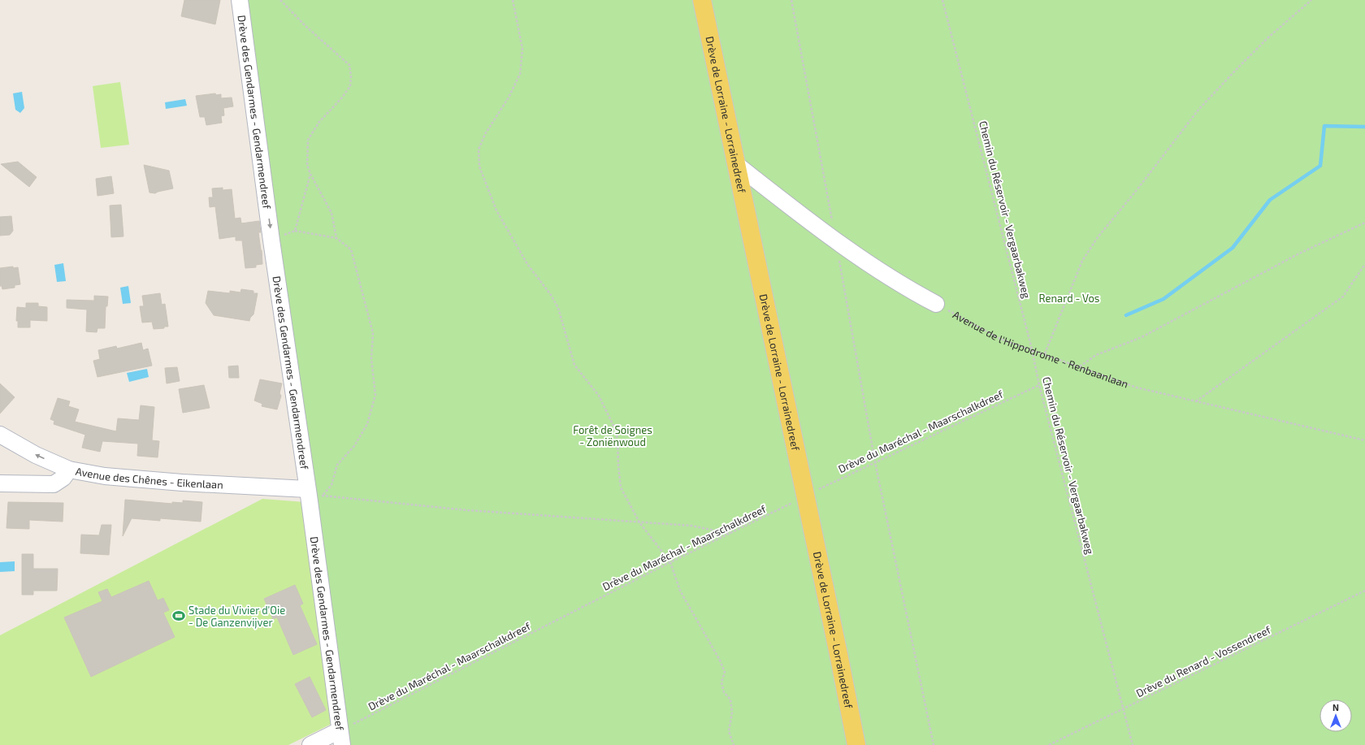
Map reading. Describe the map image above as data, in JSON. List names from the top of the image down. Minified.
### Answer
{"streets":{"main road":["Drève de Lorraine - Lorrainedreef"],"street":["Drève des Gendarmes - Gendarmendreef","Avenue des Chênes - Eikenlaan"],"path":["Chemin du Réservoir - Vergaarbakweg","Avenue de l'Hippodrome - Renbaanlaan","Drève du Maréchal - Maarschalkdreef","Drève du Renard - Vossendreef"]},"crossings":[["Drève des Gendarmes - Gendarmendreef","Drève du Maréchal - Maarschalkdreef"],["Drève des Gendarmes - Gendarmendreef","Avenue des Chênes - Eikenlaan"],["Drève de Lorraine - Lorrainedreef","Drève du Maréchal - Maarschalkdreef"],["Chemin du Réservoir - Vergaarbakweg","Avenue de l'Hippodrome - Renbaanlaan"],["Chemin du Réservoir - Vergaarbakweg","Drève du Maréchal - Maarschalkdreef"],["Chemin du Réservoir - Vergaarbakweg","Drève du Renard - Vossendreef"]],"parks":["Renard - Vos","Forêt de Soignes - Zoniënwoud"],"places":{"sports":["Stade du Vivier d'Oie - De Ganzenvijver"]},"north":"top"}
